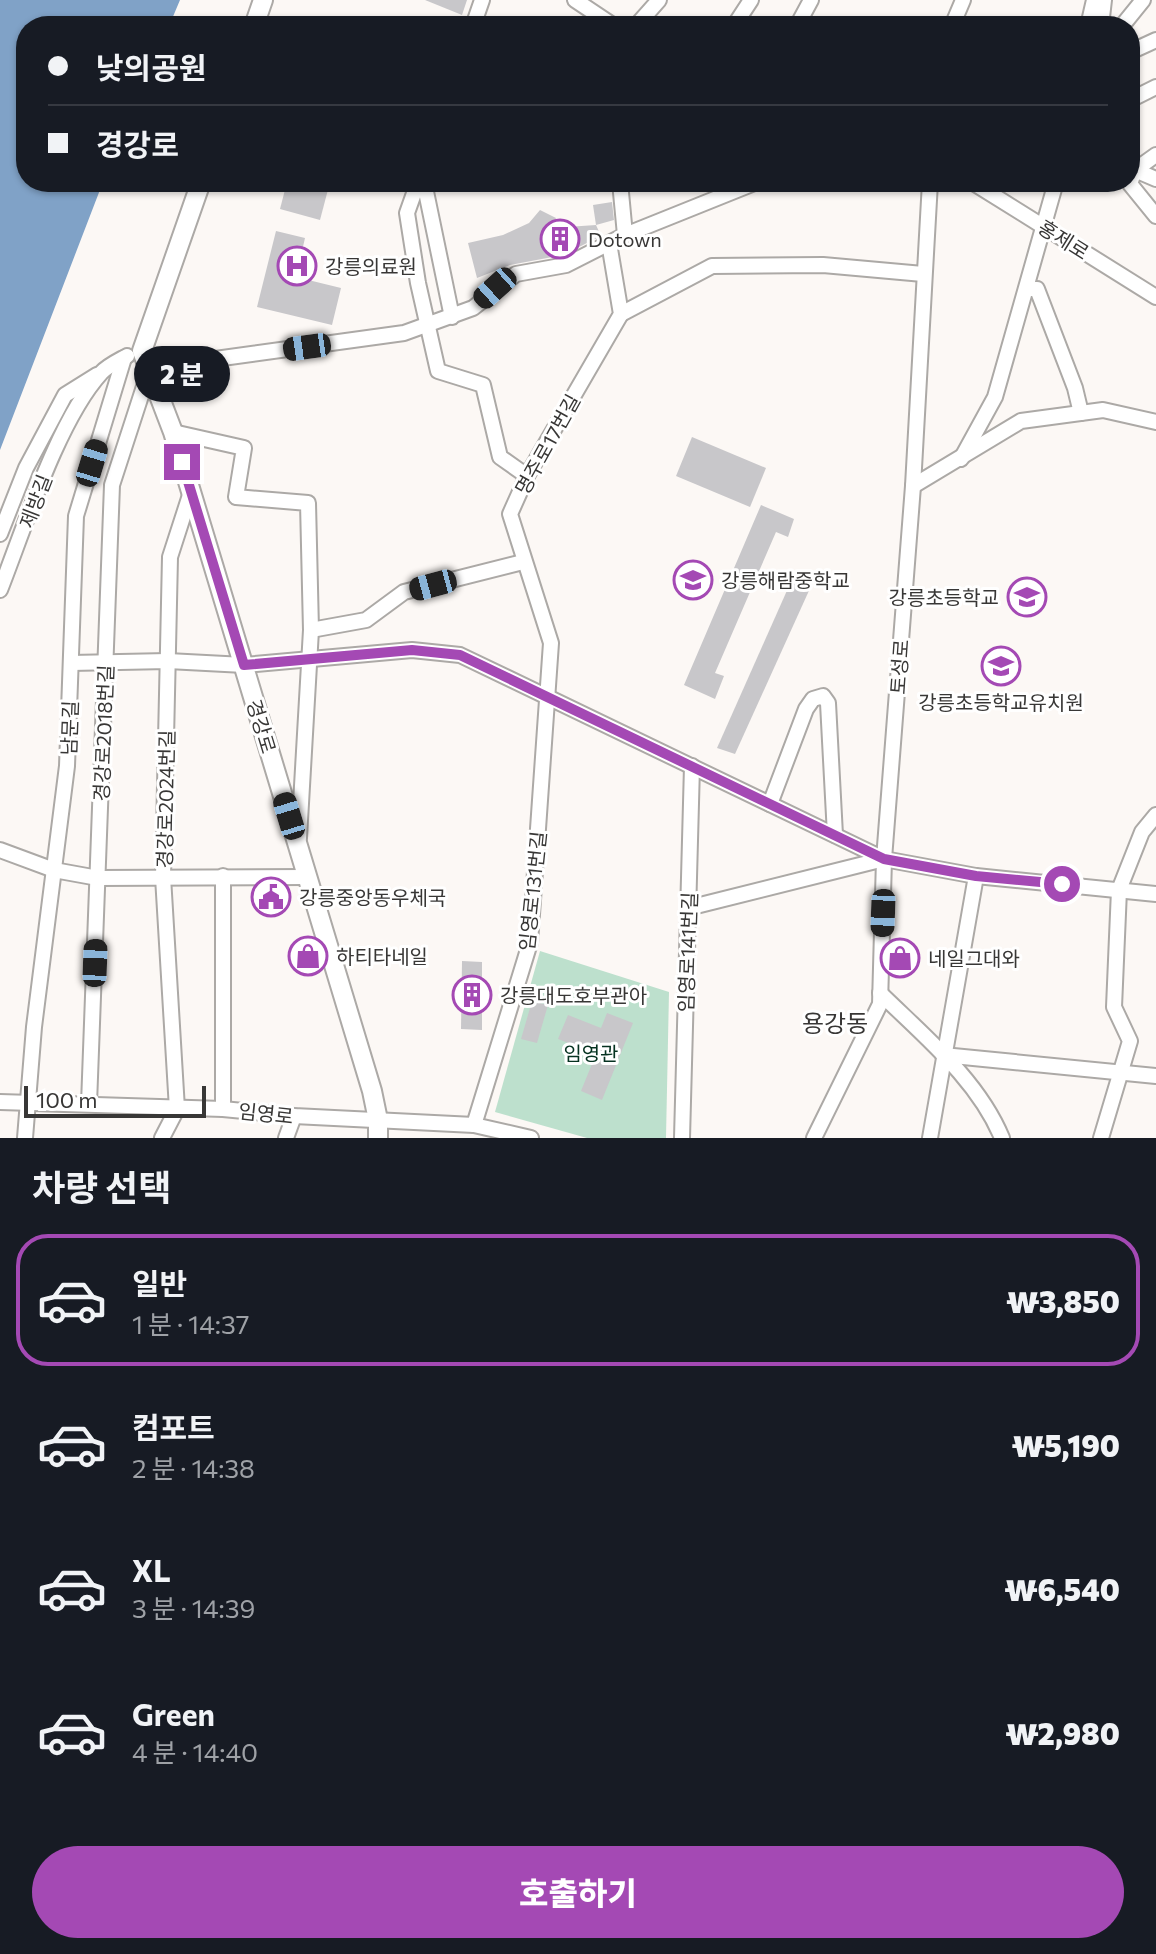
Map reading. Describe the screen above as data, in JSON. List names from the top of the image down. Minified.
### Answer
{"streets":{"main road":["경강로"],"street":["홍제로","명주로17번길","제방길","토성로","남문길","경강로2018번길","경강로2024번길","임영로131번길","임영로141번길","임영로"]},"crossings":[["명주로17번길","임영로131번길"],["제방길","경강로"],["제방길","남문길"],["경강로","경강로2018번길"],["경강로","경강로2024번길"],["경강로","임영로"],["남문길","임영로"],["경강로2018번길","임영로"],["경강로2024번길","임영로"],["임영로131번길","임영로"]],"districts":["용강동"],"parks":["임영관"],"places":{"building":["Dotown","강릉대도호부관아"],"hospital":["강릉의료원"],"school or university":["강릉해람중학교","강릉초등학교","강릉초등학교유치원"],"public building":["강릉중앙동우체국"],"shop":["하티타네일","네일그대와"]},"scale_bar":"100 m","page":{"banner":["낮의공원","경강로"],"bubble":"2 분","scale":"100 m","heading":"차량 선택","list":[{"name":"일반","note":"1 분 · 14:37","value":"₩3,850"},{"name":"컴포트","note":"2 분 · 14:38","value":"₩5,190"},{"name":"XL","note":"3 분 · 14:39","value":"₩6,540"},{"name":"Green","note":"4 분 · 14:40","value":"₩2,980"}],"buttons":"호출하기"}}
